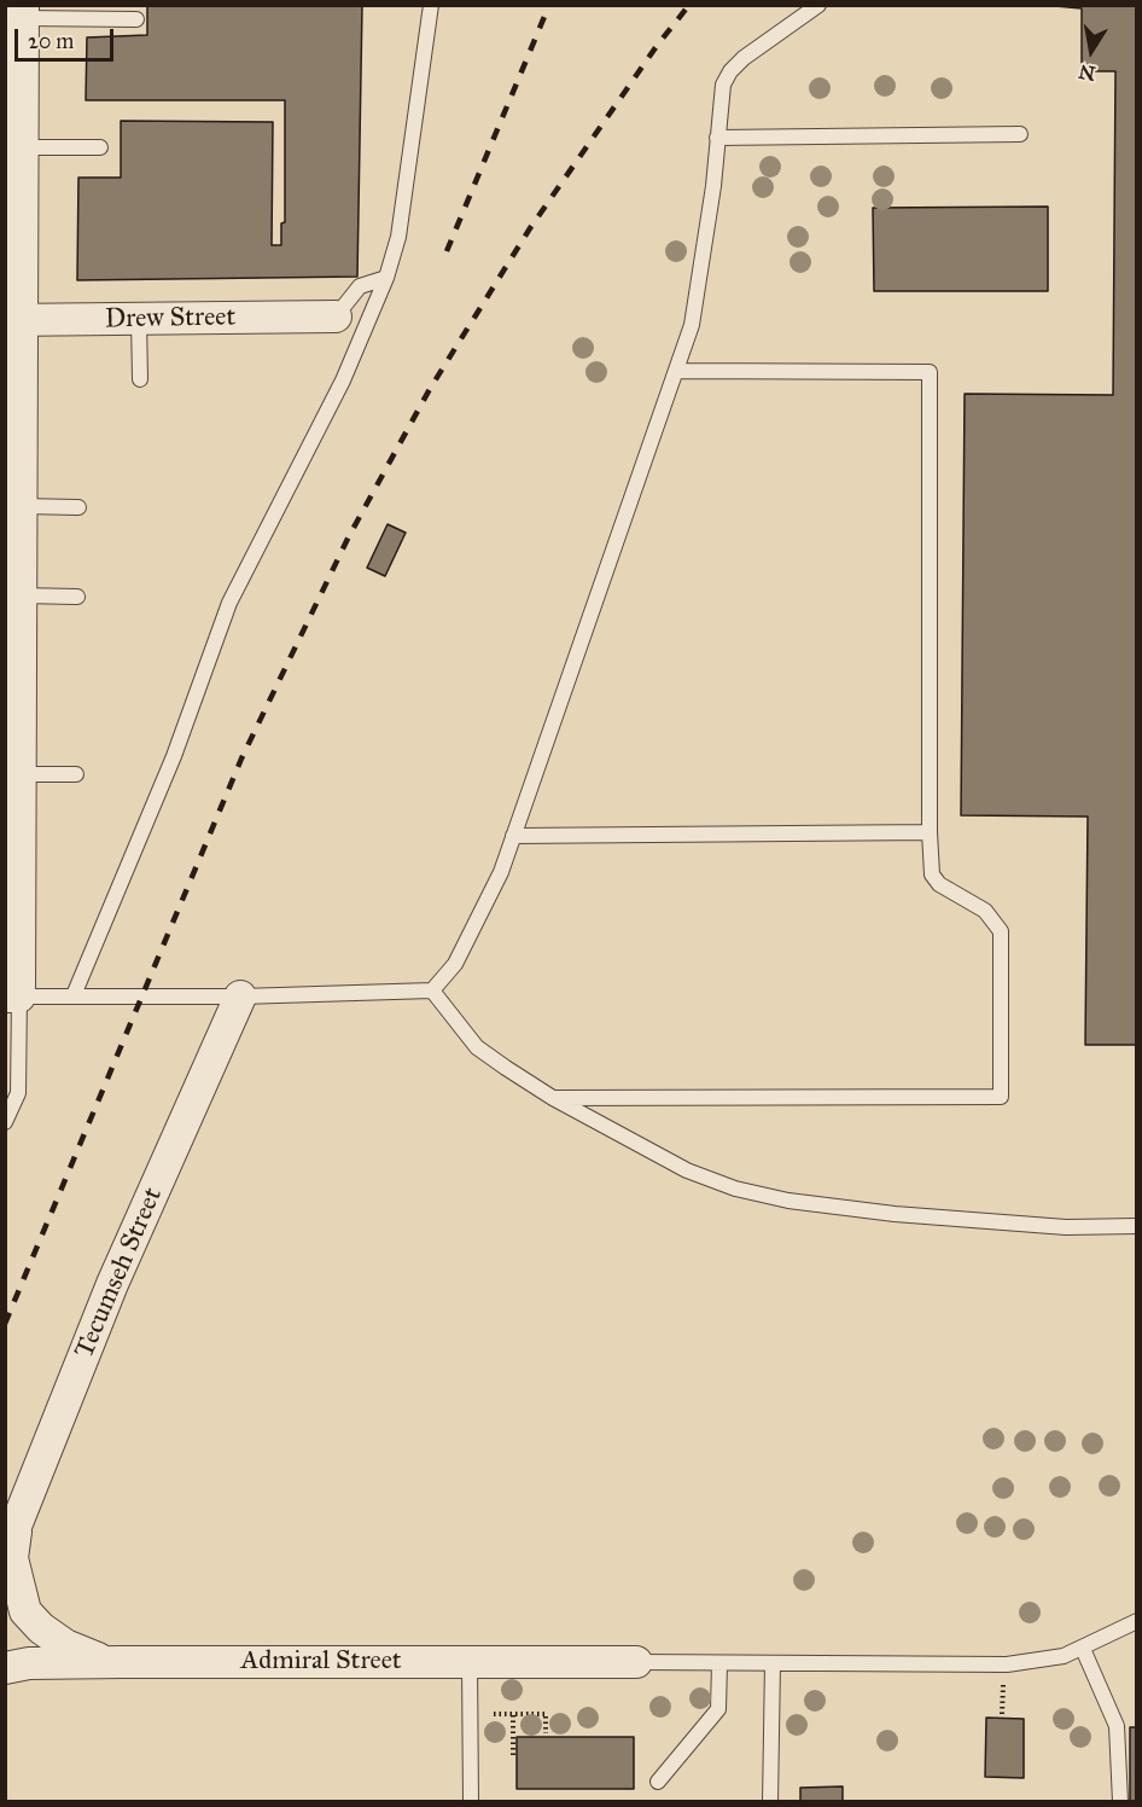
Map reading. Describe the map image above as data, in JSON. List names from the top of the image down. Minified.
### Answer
{"streets":{"street":["Drew Street","Tecumseh Street","Admiral Street"]},"crossings":[["Tecumseh Street","Admiral Street"]],"scale_bar":"20 m","north":"bottom"}
